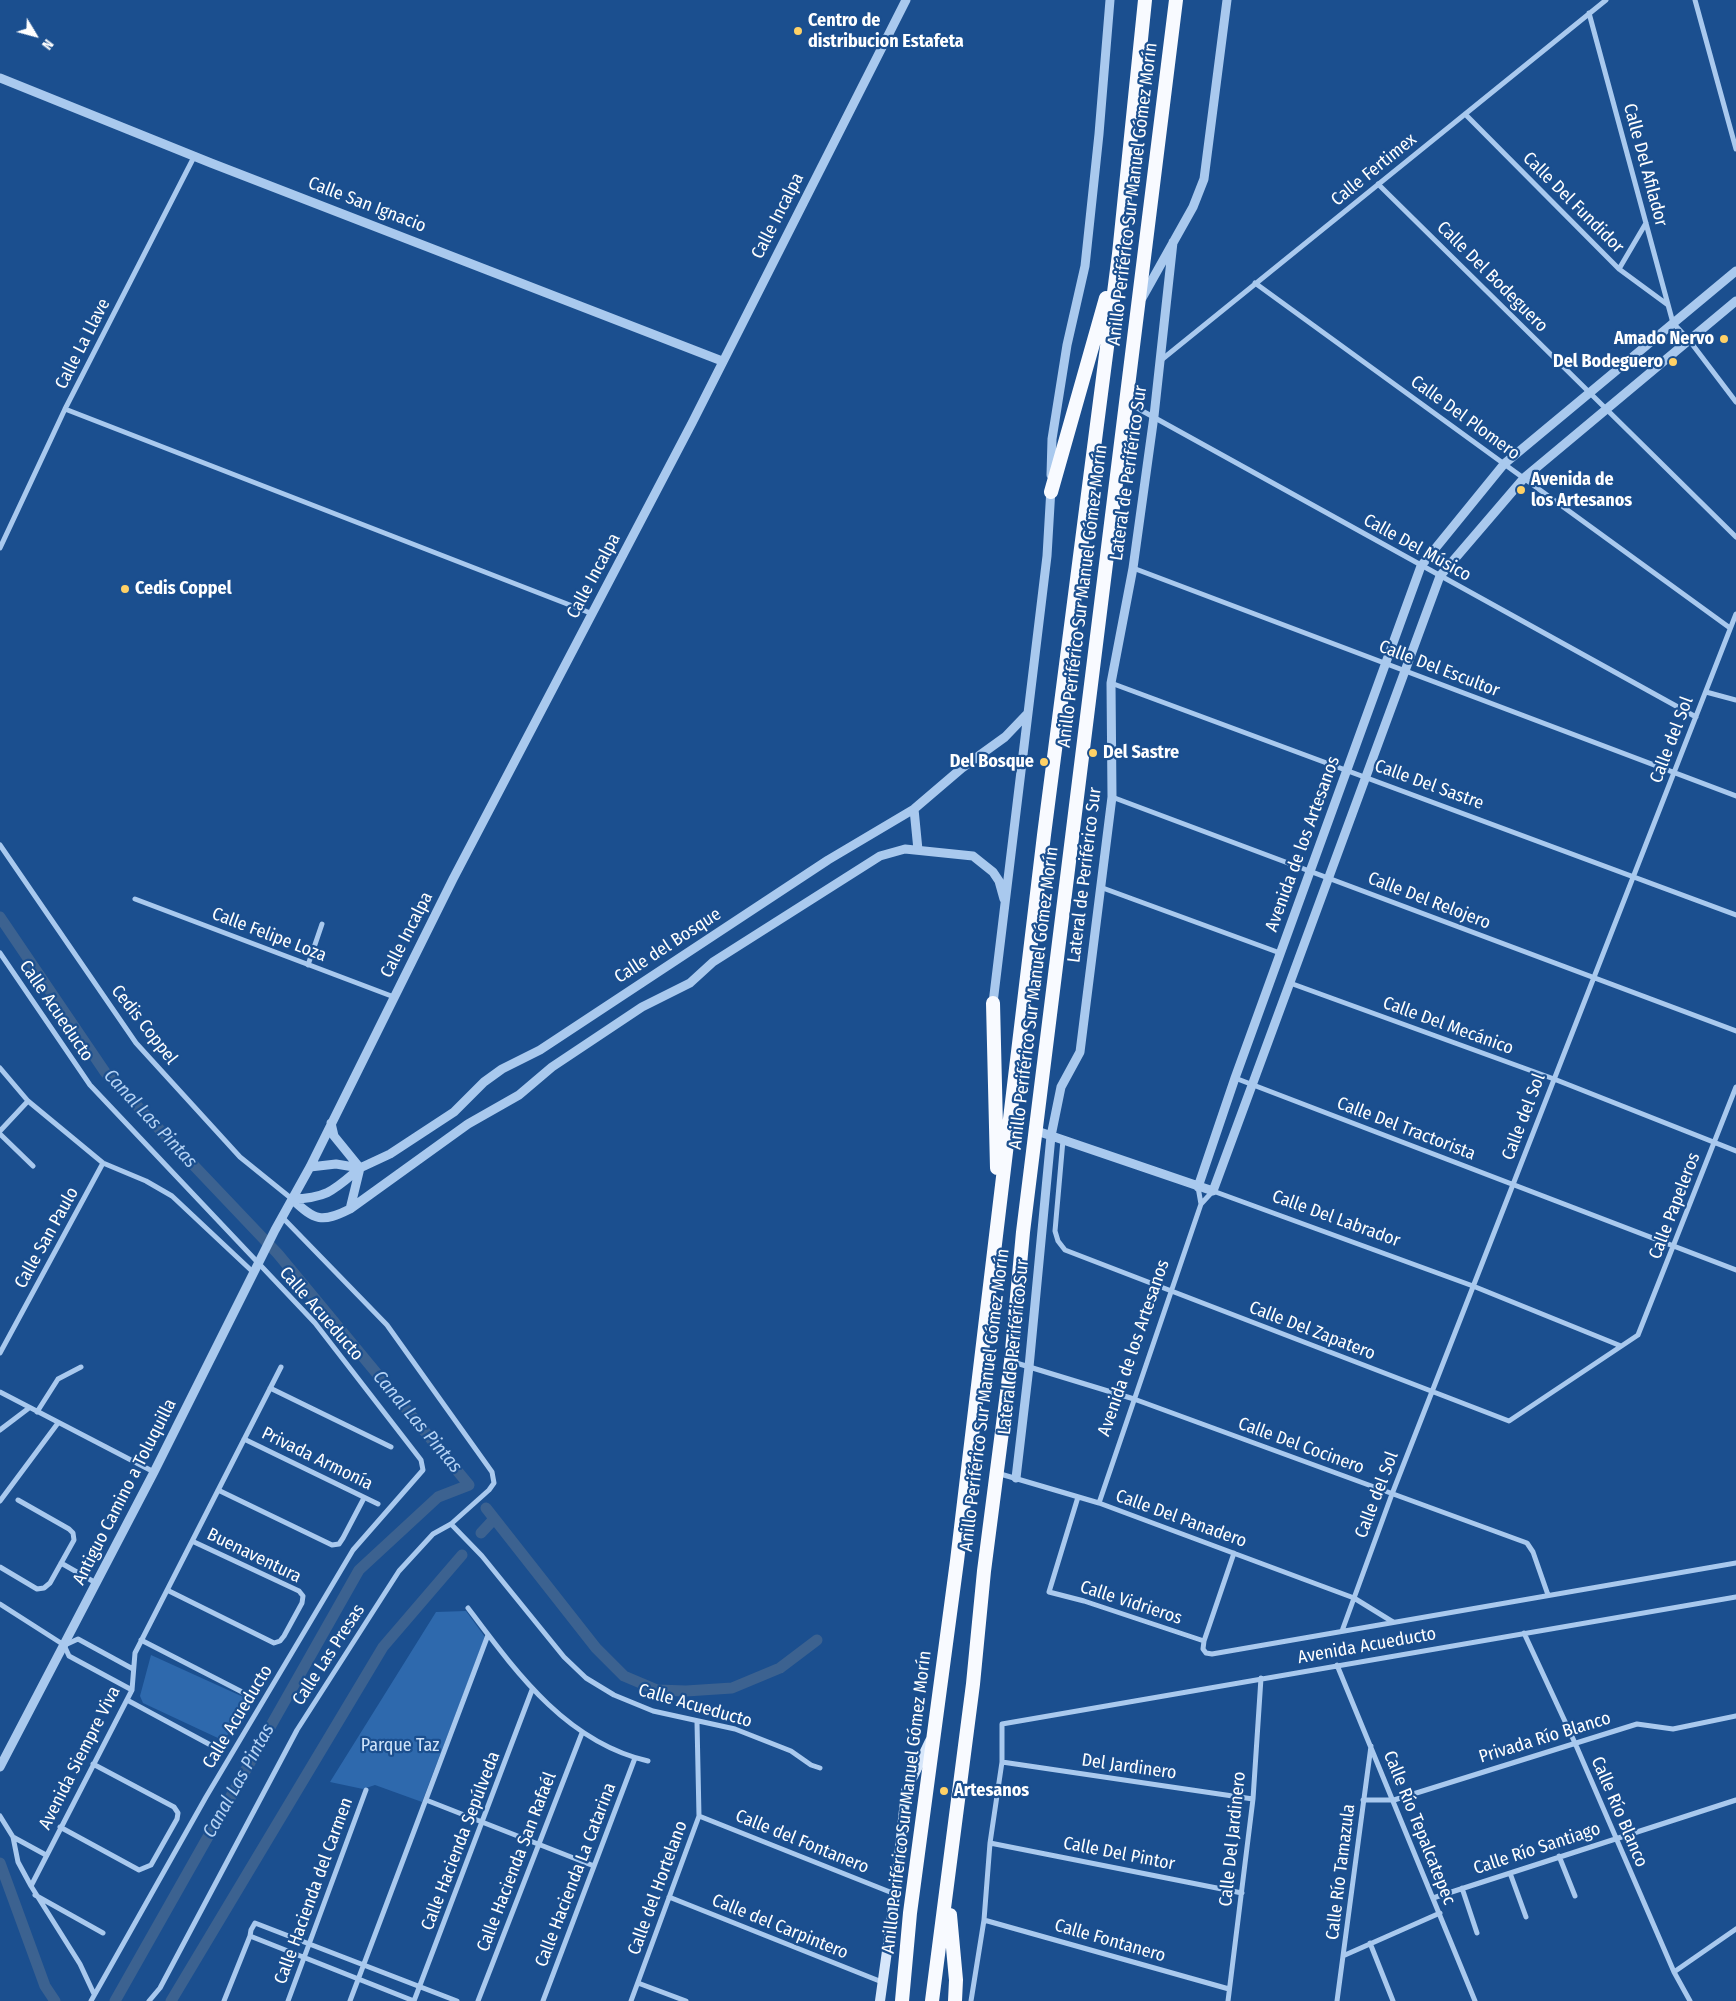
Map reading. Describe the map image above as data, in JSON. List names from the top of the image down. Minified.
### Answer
{"streets":{"highway":["Anillo Periférico Sur Manuel Gómez Morín"],"street":["Calle Del Afilador","Calle Fertimex","Calle Del Fundidor","Calle San Ignacio","Calle Incalpa","Calle Del Bodeguero","Calle La Llave","Calle Del Plomero","Lateral de Periférico Sur","Calle Del Músico","Calle Del Escultor","Calle del Sol","Calle Del Sastre","Avenida de los Artesanos","Calle Del Relojero","Calle Felipe Loza","Calle del Bosque","Calle Acueducto","Cedis Coppel","Calle Del Mecánico","Calle Del Tractorista","Calle Papeleros","Calle Del Labrador","Calle San Paulo","Calle Del Zapatero","Calle Del Cocinero","Privada Armonía","Antiguo Camino a Toluquilla","Calle Del Panadero","Buenaventura","Calle Vidrieros","Avenida Acueducto","Calle Las Presas","Privada Río Blanco","Avenida Siempre Viva","Del Jardinero","Calle Río Blanco","Calle Río Tepalcatepec","Calle Del Jardinero","Calle Hacienda Sepúlveda","Calle del Fontanero","Calle Río Santiago","Calle Del Pintor","Calle Hacienda San Rafaél","Calle Río Tamazula","Calle Hacienda La Catarina","Calle del Hortelano","Calle Hacienda del Carmen","Calle del Carpintero","Calle Fontanero"]},"crossings":[["Calle Del Afilador","Calle Fertimex"],["Calle Del Afilador","Calle Del Fundidor"],["Calle Del Afilador","Avenida de los Artesanos"],["Calle Fertimex","Calle Del Fundidor"],["Calle Fertimex","Calle Del Bodeguero"],["Calle Fertimex","Calle Del Plomero"],["Calle Fertimex","Lateral de Periférico Sur"],["Anillo Periférico Sur Manuel Gómez Morín","Calle Del Músico"],["Anillo Periférico Sur Manuel Gómez Morín","Calle Del Labrador"],["Anillo Periférico Sur Manuel Gómez Morín","Calle Del Cocinero"],["Anillo Periférico Sur Manuel Gómez Morín","Calle Del Panadero"],["Calle San Ignacio","Calle Incalpa"],["Calle San Ignacio","Calle La Llave"],["Calle Incalpa","Calle Felipe Loza"],["Calle Incalpa","Calle del Bosque"],["Calle Incalpa","Cedis Coppel"],["Calle Del Bodeguero","Avenida de los Artesanos"],["Calle Del Plomero","Calle del Sol"],["Calle Del Plomero","Avenida de los Artesanos"],["Lateral de Periférico Sur","Calle Del Músico"],["Lateral de Periférico Sur","Calle Del Escultor"],["Lateral de Periférico Sur","Calle Del Sastre"],["Lateral de Periférico Sur","Calle Del Relojero"],["Lateral de Periférico Sur","Calle Del Labrador"],["Lateral de Periférico Sur","Calle Del Cocinero"],["Lateral de Periférico Sur","Calle Del Panadero"],["Calle Del Músico","Calle del Sol"],["Calle Del Músico","Avenida de los Artesanos"],["Calle Del Escultor","Calle del Sol"],["Calle Del Escultor","Avenida de los Artesanos"],["Calle del Sol","Calle Del Sastre"],["Calle del Sol","Calle Del Relojero"],["Calle del Sol","Calle Del Mecánico"],["Calle del Sol","Calle Del Tractorista"],["Calle del Sol","Calle Del Labrador"],["Calle del Sol","Calle Del Zapatero"],["Calle del Sol","Calle Del Cocinero"],["Calle del Sol","Calle Del Panadero"],["Calle del Sol","Avenida Acueducto"],["Calle Del Sastre","Avenida de los Artesanos"],["Avenida de los Artesanos","Calle Del Relojero"],["Avenida de los Artesanos","Calle Del Mecánico"],["Avenida de los Artesanos","Calle Del Tractorista"],["Avenida de los Artesanos","Calle Del Labrador"],["Avenida de los Artesanos","Calle Del Zapatero"],["Avenida de los Artesanos","Calle Del Cocinero"],["Avenida de los Artesanos","Calle Del Panadero"],["Calle del Bosque","Cedis Coppel"],["Calle Acueducto","Antiguo Camino a Toluquilla"],["Calle Acueducto","Calle Las Presas"],["Calle Acueducto","Calle del Hortelano"],["Calle Del Mecánico","Calle Papeleros"],["Calle Del Tractorista","Calle Papeleros"],["Calle Papeleros","Calle Del Zapatero"],["Calle Del Labrador","Calle Del Zapatero"],["Calle Del Cocinero","Avenida Acueducto"],["Privada Armonía","Avenida Siempre Viva"],["Calle Del Panadero","Calle Vidrieros"],["Calle Del Panadero","Avenida Acueducto"],["Buenaventura","Avenida Siempre Viva"],["Calle Vidrieros","Avenida Acueducto"],["Avenida Acueducto","Del Jardinero"],["Avenida Acueducto","Calle Río Blanco"],["Avenida Acueducto","Calle Río Tepalcatepec"],["Avenida Acueducto","Calle Del Jardinero"],["Privada Río Blanco","Calle Río Blanco"],["Privada Río Blanco","Calle Río Tepalcatepec"],["Privada Río Blanco","Calle Río Tamazula"],["Del Jardinero","Calle Del Jardinero"],["Calle Río Blanco","Calle Río Santiago"],["Calle Río Tepalcatepec","Calle Río Santiago"],["Calle Río Tepalcatepec","Calle Río Tamazula"],["Calle Del Jardinero","Calle Del Pintor"],["Calle Del Jardinero","Calle Fontanero"],["Calle del Fontanero","Calle del Hortelano"],["Calle del Hortelano","Calle del Carpintero"]],"water":["Canal Las Pintas"],"parks":["Parque Taz"],"places":["Centro de distribucion Estafeta","Amado Nervo","Del Bodeguero","Avenida de los Artesanos","Cedis Coppel","Del Sastre","Del Bosque","Artesanos"],"north":"bottom right"}
